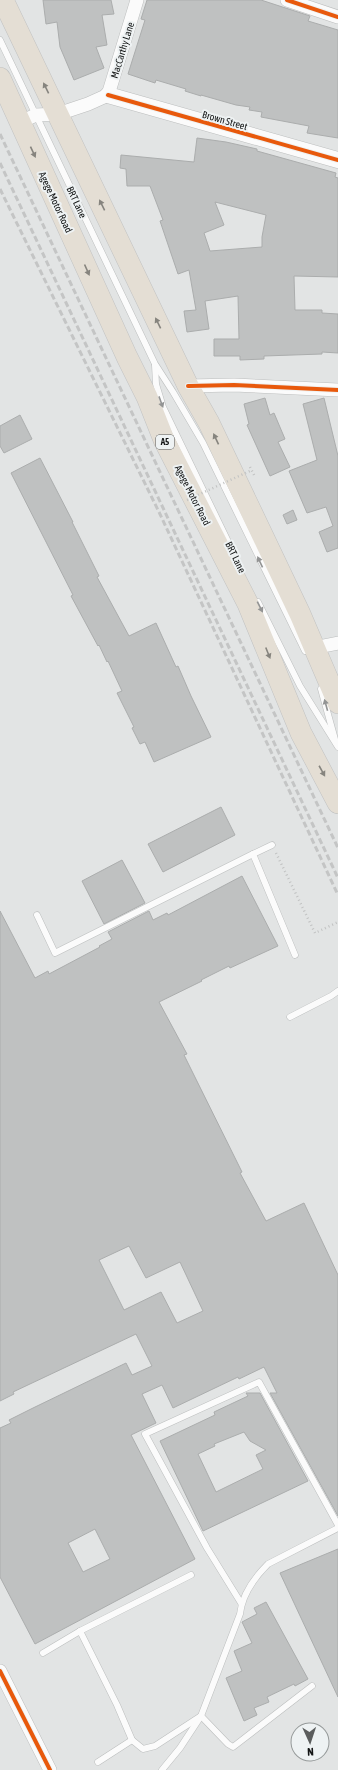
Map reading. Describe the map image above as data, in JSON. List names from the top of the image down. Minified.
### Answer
{"streets":{"highway":["Agege Motor Road","A5"],"street":["MacCarthy Lane","Brown Street"],"lane":["BRT Lane"]},"crossings":[["MacCarthy Lane","Brown Street"],["Agege Motor Road","BRT Lane"]],"north":"bottom"}
